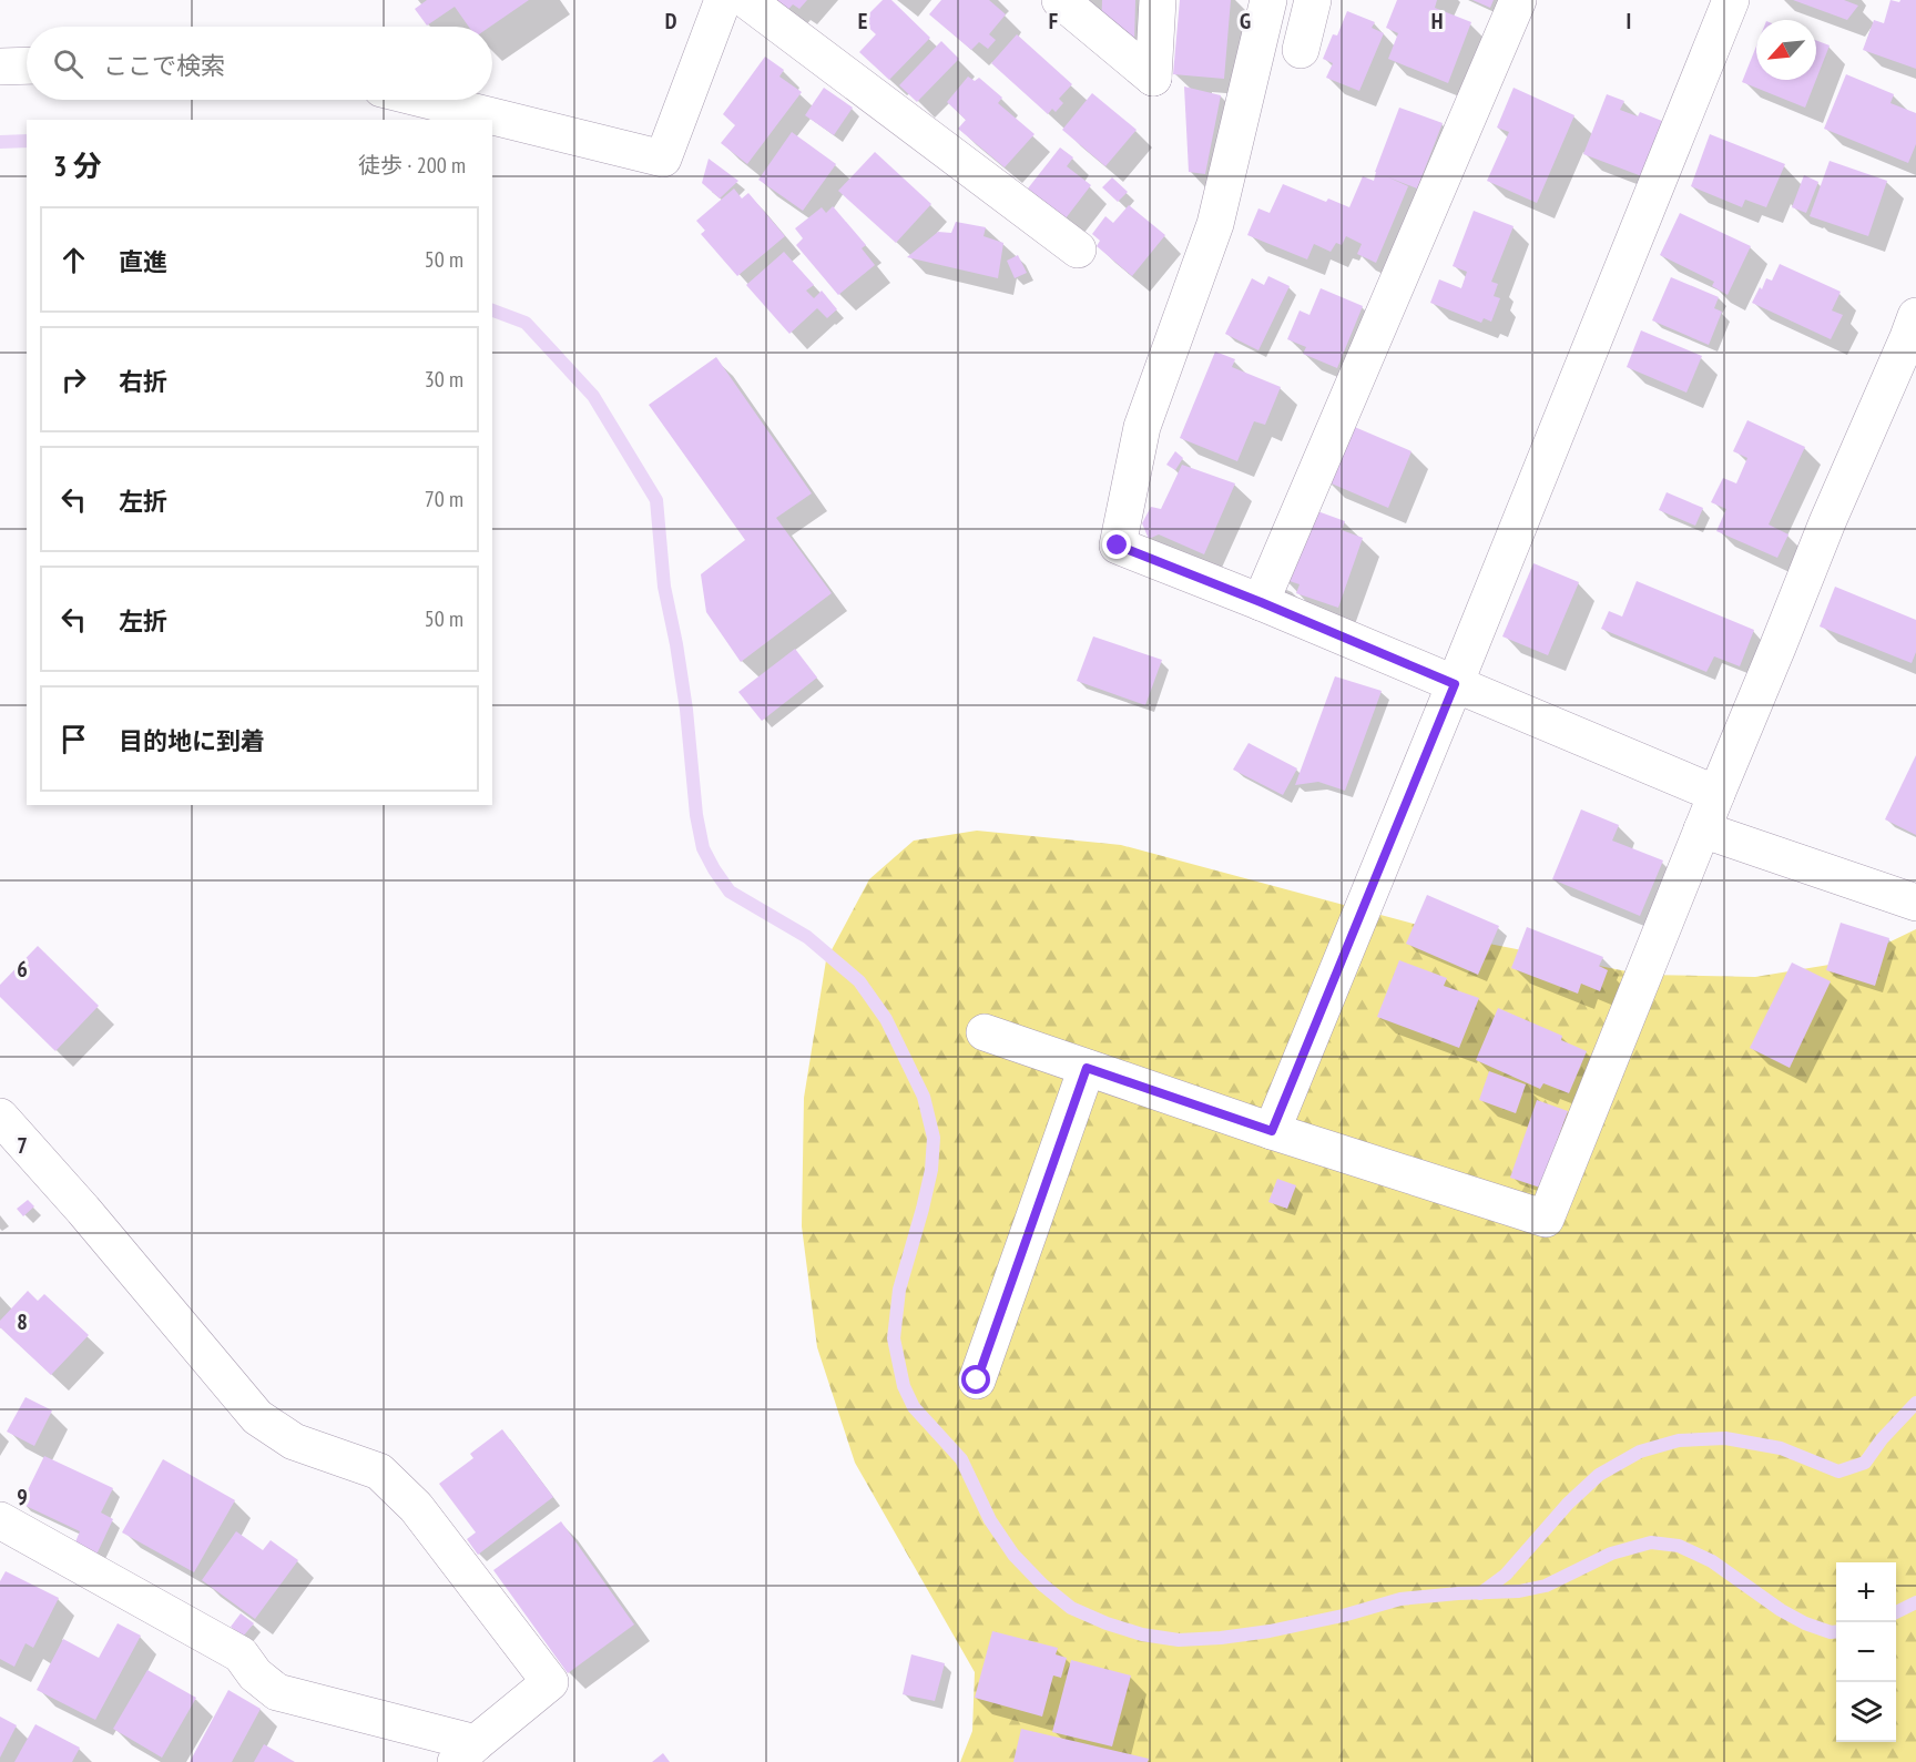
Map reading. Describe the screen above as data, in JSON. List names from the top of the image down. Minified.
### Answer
{"north":"bottom left","page":{"search":"ここで検索","heading":["3 分","徒歩 · 200 m"],"list":[["直進","50 m"],["右折","30 m"],["左折","70 m"],["左折","50 m"],"目的地に到着"],"map_buttons":["+","−"]},"grid":{"columns":["D","E","F","G","H","I"],"rows":["6","7","8","9"]}}
